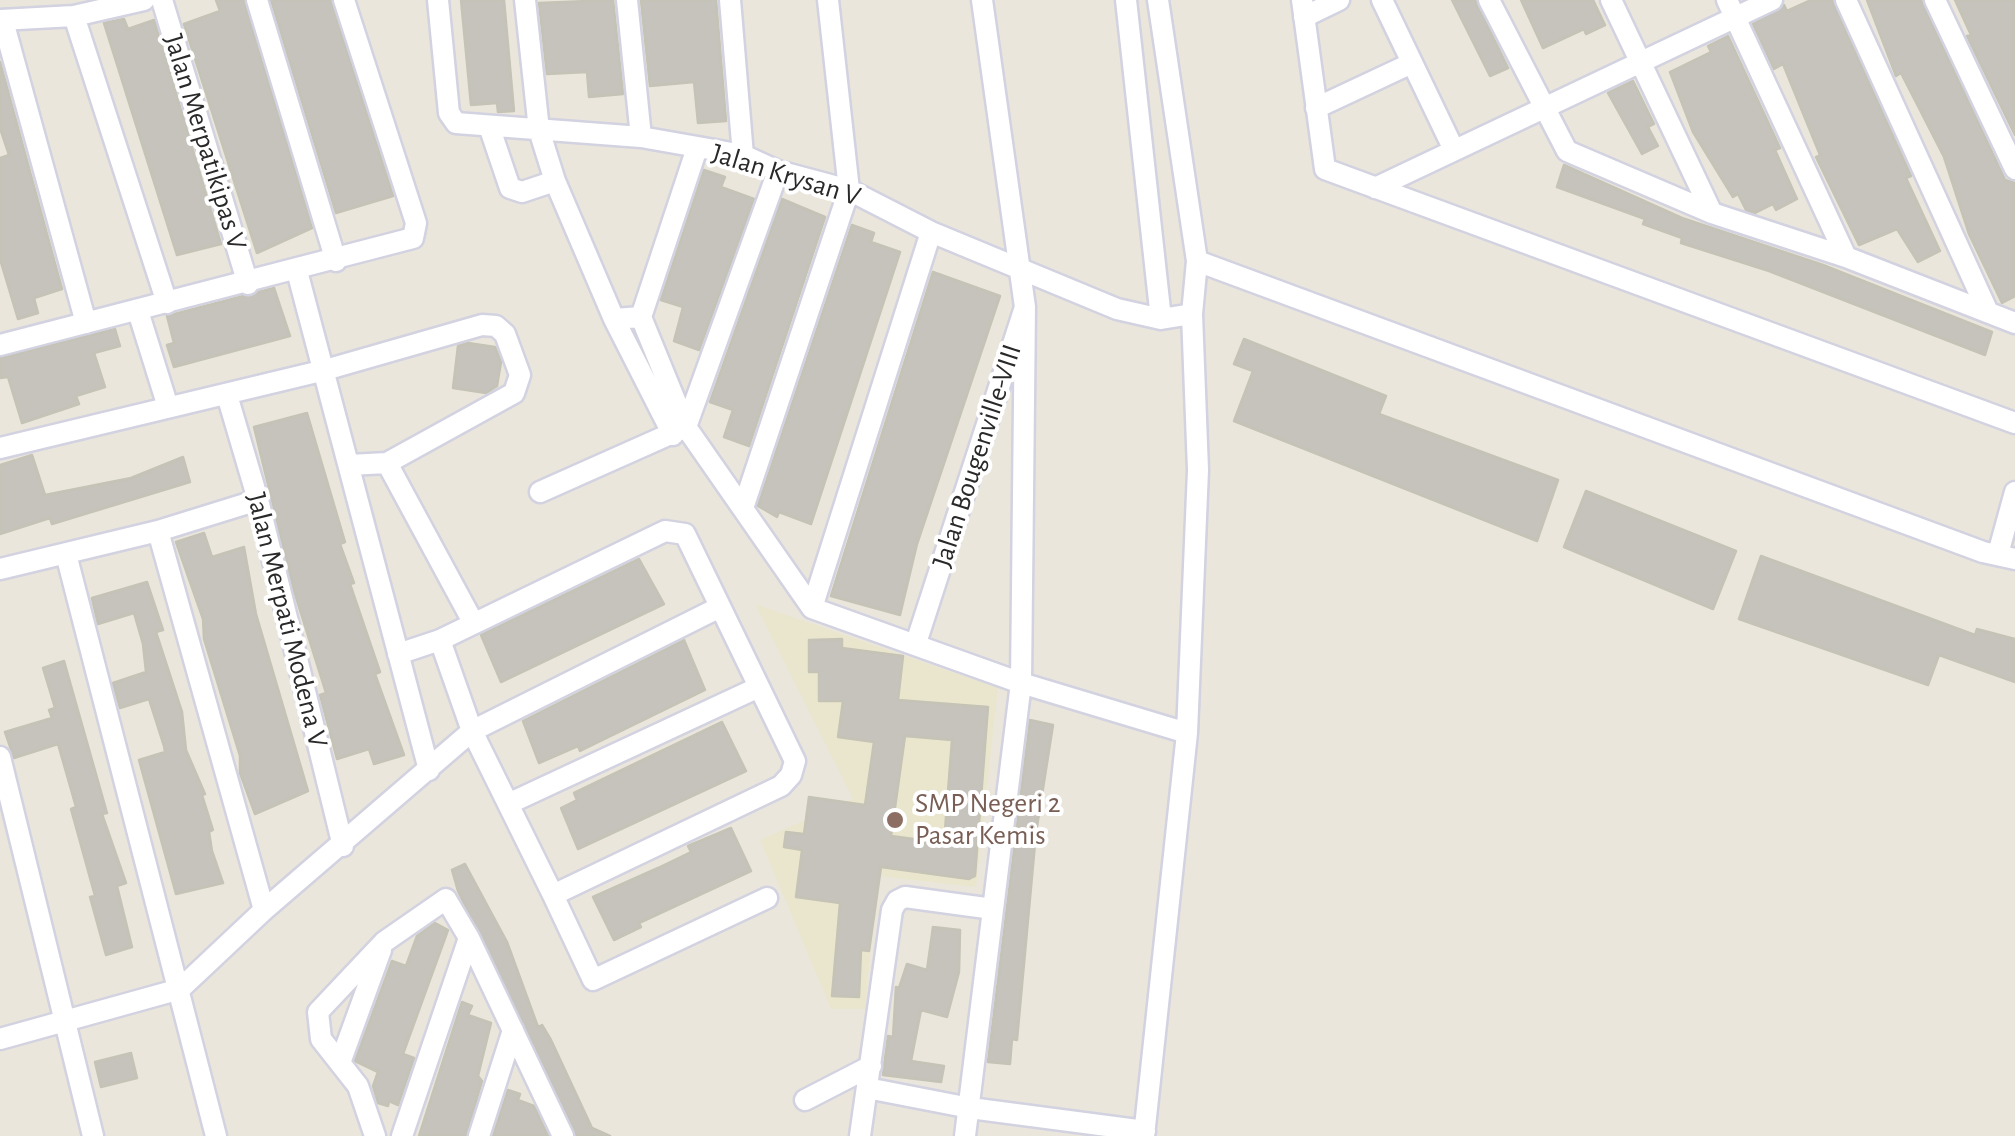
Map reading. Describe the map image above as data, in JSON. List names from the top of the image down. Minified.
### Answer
{"streets":{"street":["Jalan Merpatikipas V","Jalan Krysan V","Jalan Bougenville-VIII","Jalan Merpati Modena V"]},"crossings":[["Jalan Krysan V","Jalan Bougenville-VIII"]],"places":["SMP Negeri 2 Pasar Kemis"]}
